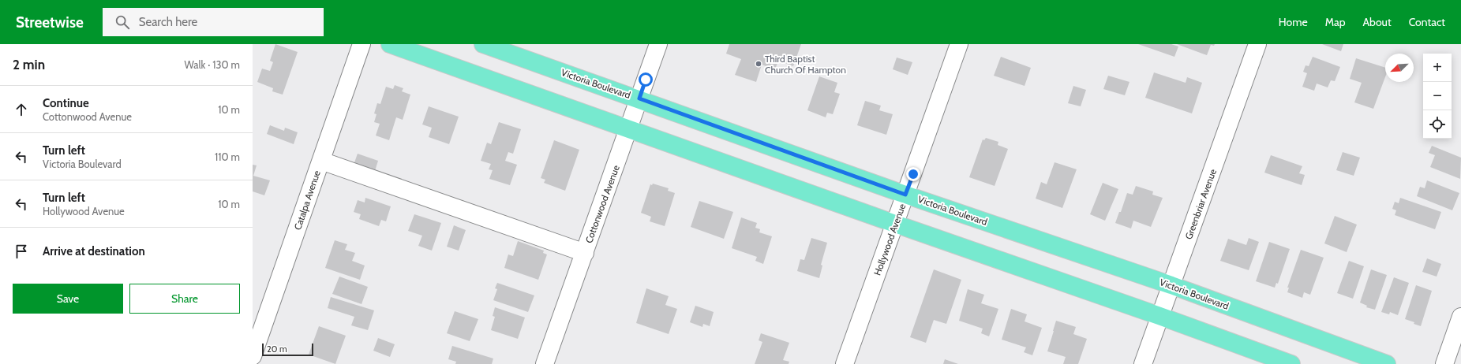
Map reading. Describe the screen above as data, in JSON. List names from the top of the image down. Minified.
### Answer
{"streets":{"main road":["Victoria Boulevard"],"street":["Catalpa Avenue","Cottonwood Avenue","Greenbriar Avenue","Hollywood Avenue"]},"crossings":[["Victoria Boulevard","Cottonwood Avenue"],["Victoria Boulevard","Greenbriar Avenue"],["Victoria Boulevard","Hollywood Avenue"]],"places":["Third Baptist Church Of Hampton"],"scale_bar":"20 m","north":"bottom left","page":{"header":"Streetwise","search":"Search here","nav":["Home","Map","About","Contact"],"heading":["2 min","Walk · 130 m"],"map_buttons":["+","−"],"list":[["Continue","Cottonwood Avenue","10 m"],["Turn left","Victoria Boulevard","110 m"],["Turn left","Hollywood Avenue","10 m"],"Arrive at destination"],"buttons":["Save","Share"],"scale":"20 m"}}
